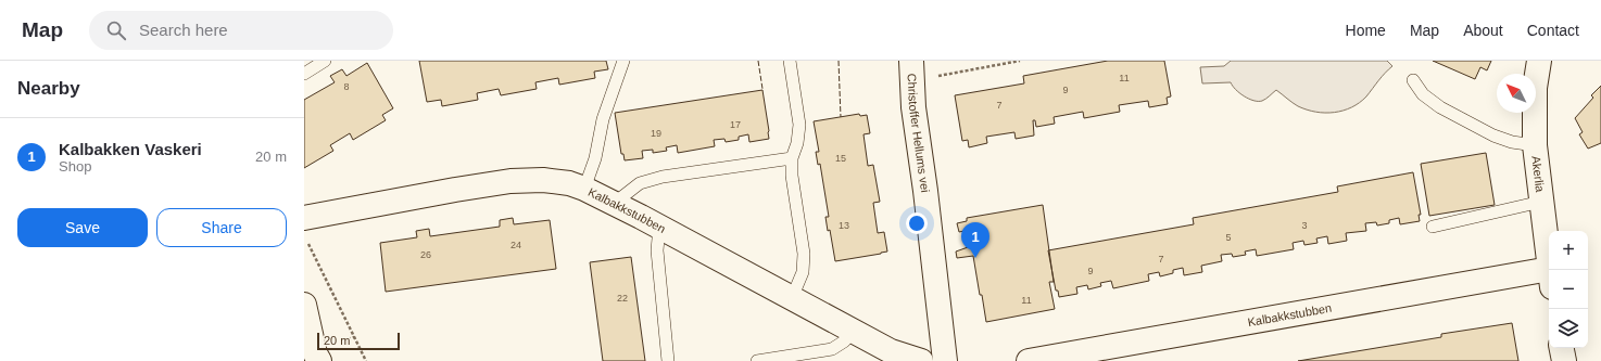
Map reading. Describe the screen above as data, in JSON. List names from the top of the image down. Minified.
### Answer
{"streets":{"street":["Christoffer Hellums vei","Akerlia","Kalbakkstubben"]},"house_numbers":["11","8","9","7","17","19","15","13","3","5","24","26","7","9","22","11"],"scale_bar":"20 m","north":"top left","page":{"header":"Map","search":"Search here","nav":["Home","Map","About","Contact"],"heading":"Nearby","list":[{"mark":"1","name":"Kalbakken Vaskeri","note":"Shop","value":"20 m"}],"buttons":["Save","Share"],"pins":"1","map_buttons":["+","−"],"scale":"20 m"}}
